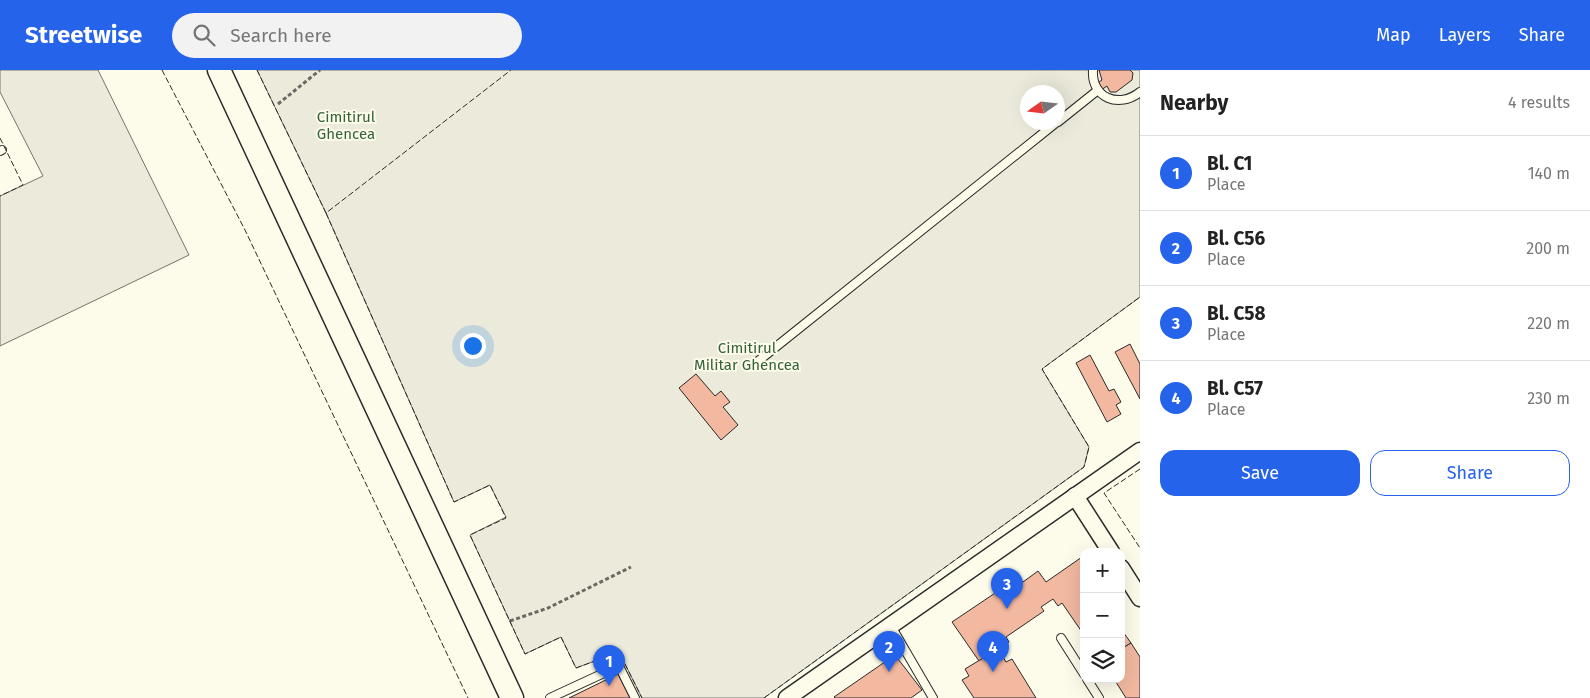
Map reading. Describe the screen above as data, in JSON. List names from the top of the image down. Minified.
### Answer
{"parks":["Cimitirul Ghencea","Cimitirul Militar Ghencea"],"north":"left","page":{"header":"Streetwise","search":"Search here","nav":["Map","Layers","Share"],"heading":["Nearby","4 results"],"list":[{"mark":"1","name":"Bl. C1","note":"Place","value":"140 m"},{"mark":"2","name":"Bl. C56","note":"Place","value":"200 m"},{"mark":"3","name":"Bl. C58","note":"Place","value":"220 m"},{"mark":"4","name":"Bl. C57","note":"Place","value":"230 m"}],"buttons":["Save","Share"],"map_buttons":["+","−"],"pins":["3","2","4","1"]}}
